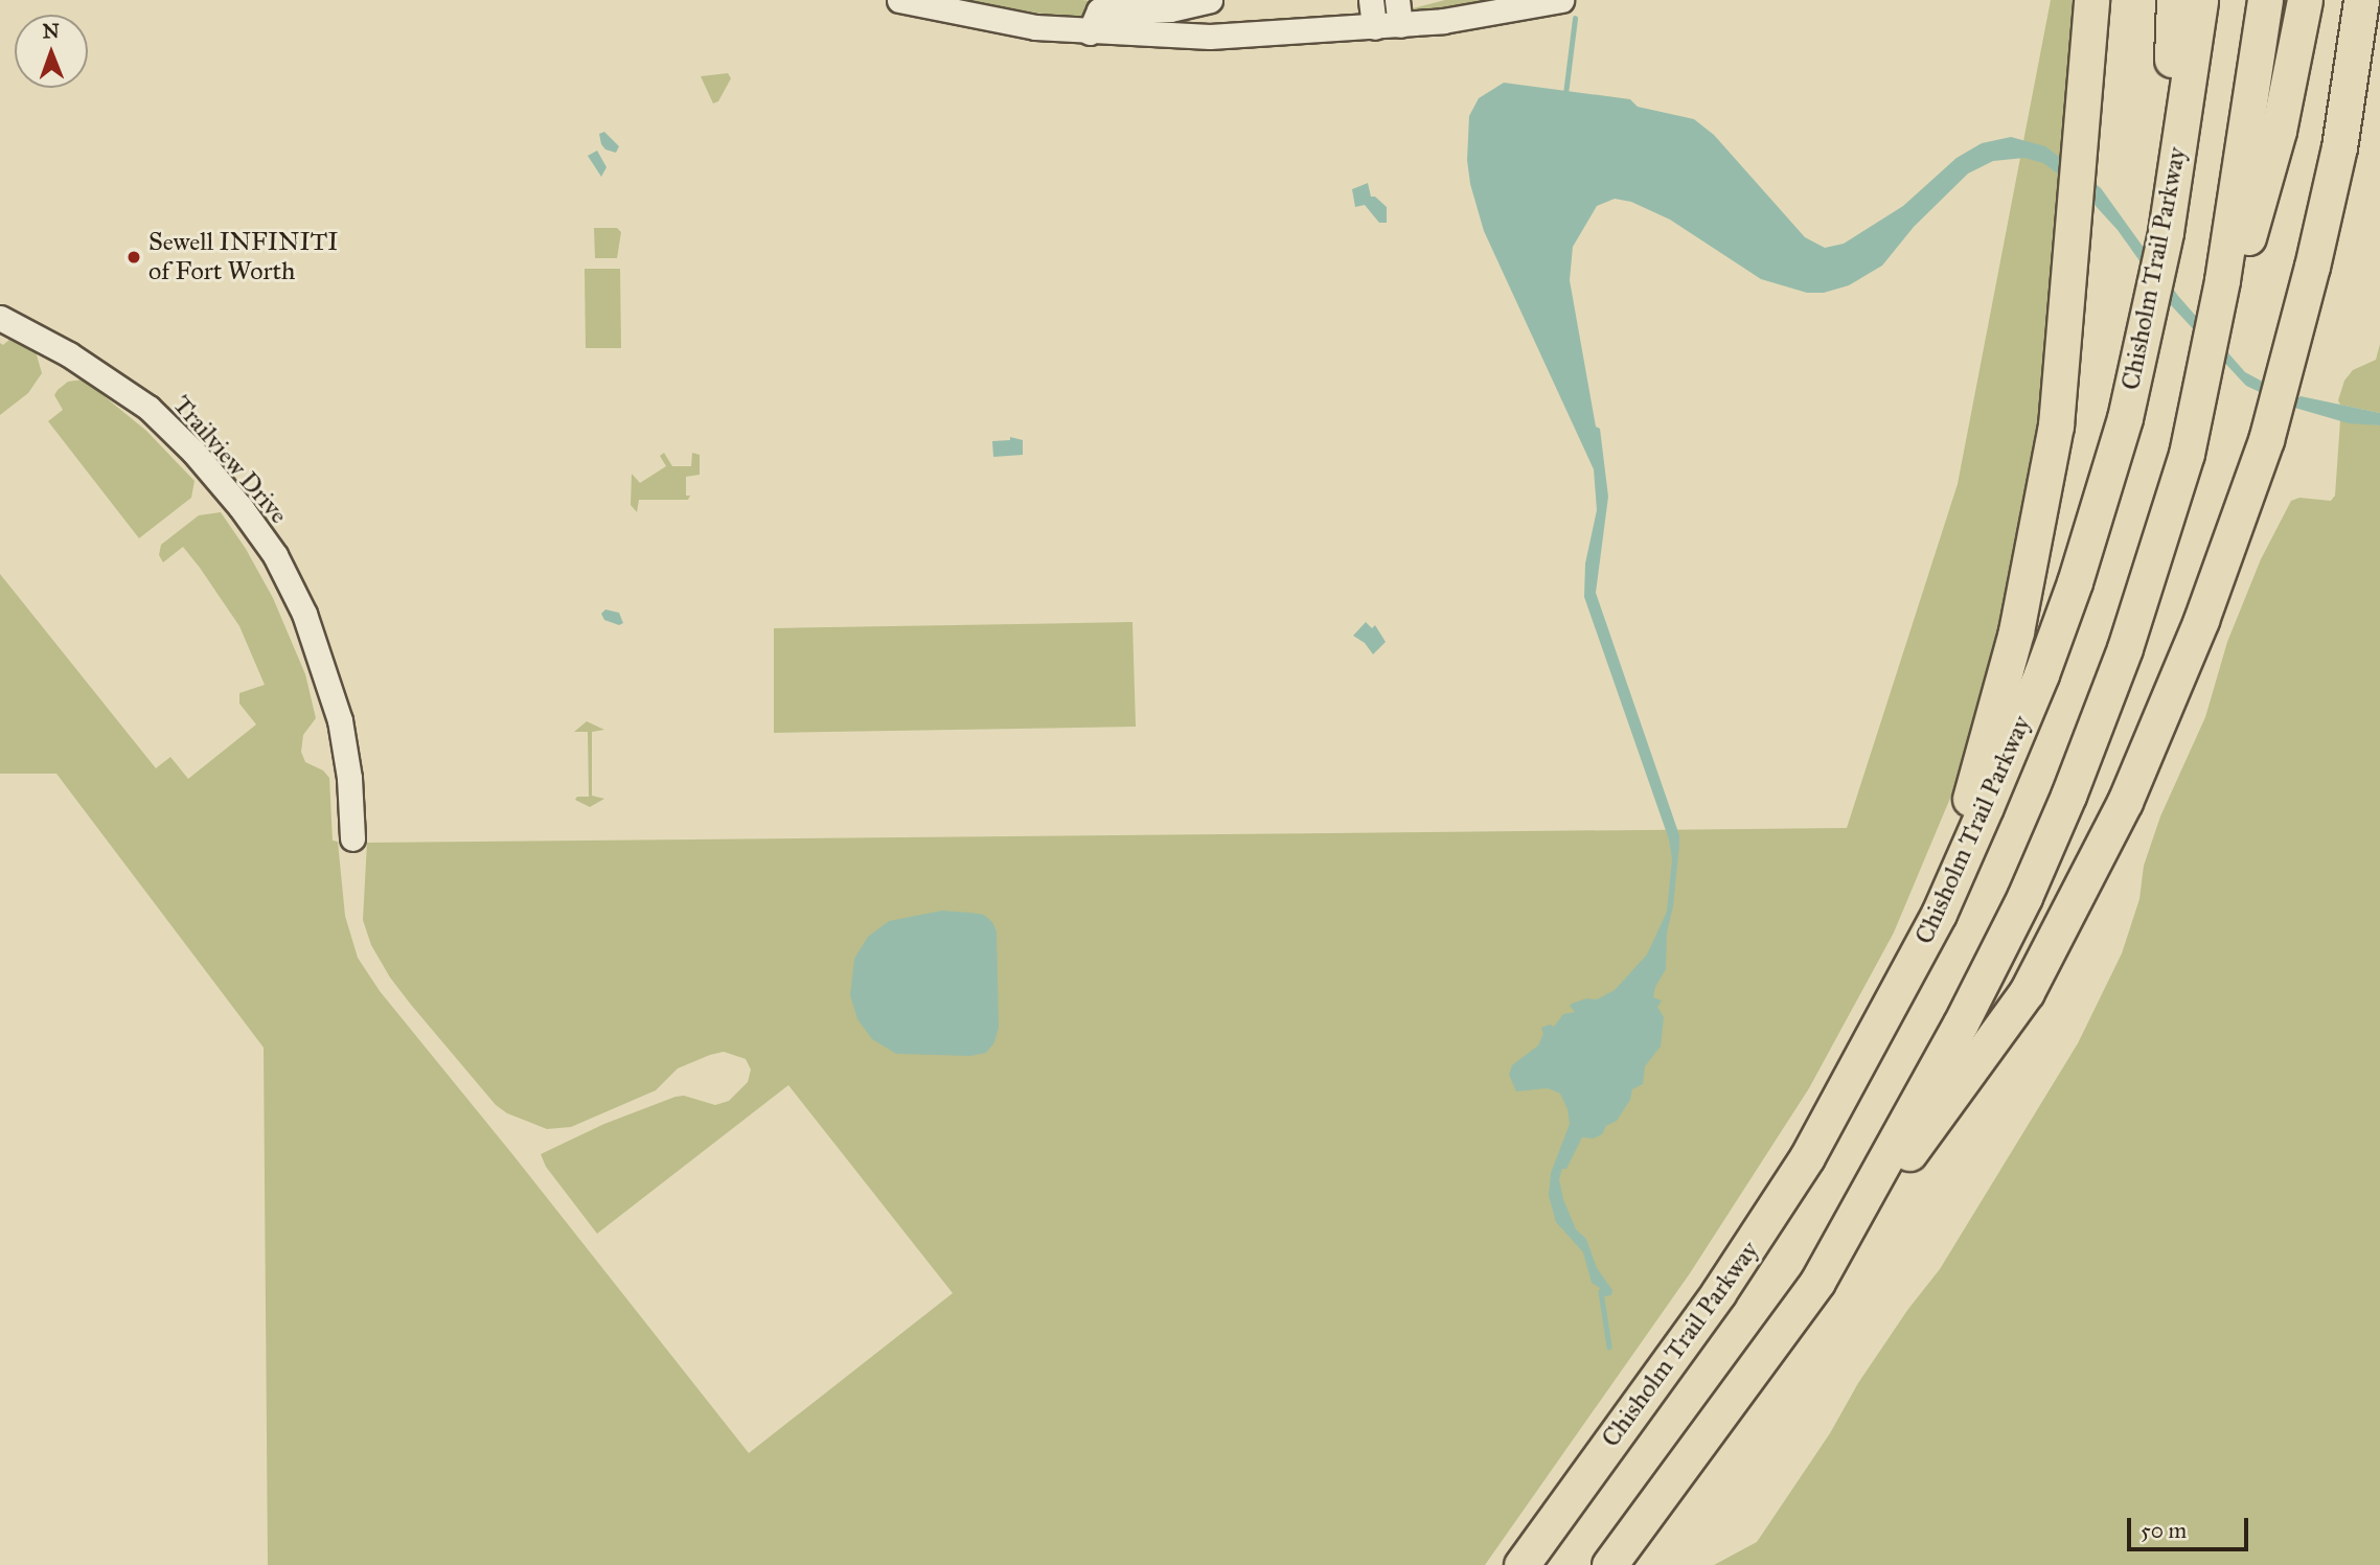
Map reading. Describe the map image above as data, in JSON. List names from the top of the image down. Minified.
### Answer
{"streets":{"highway":["Chisholm Trail Parkway"],"street":["Trailview Drive"]},"places":["Sewell INFINITI of Fort Worth"],"scale_bar":"50 m","north":"top"}
